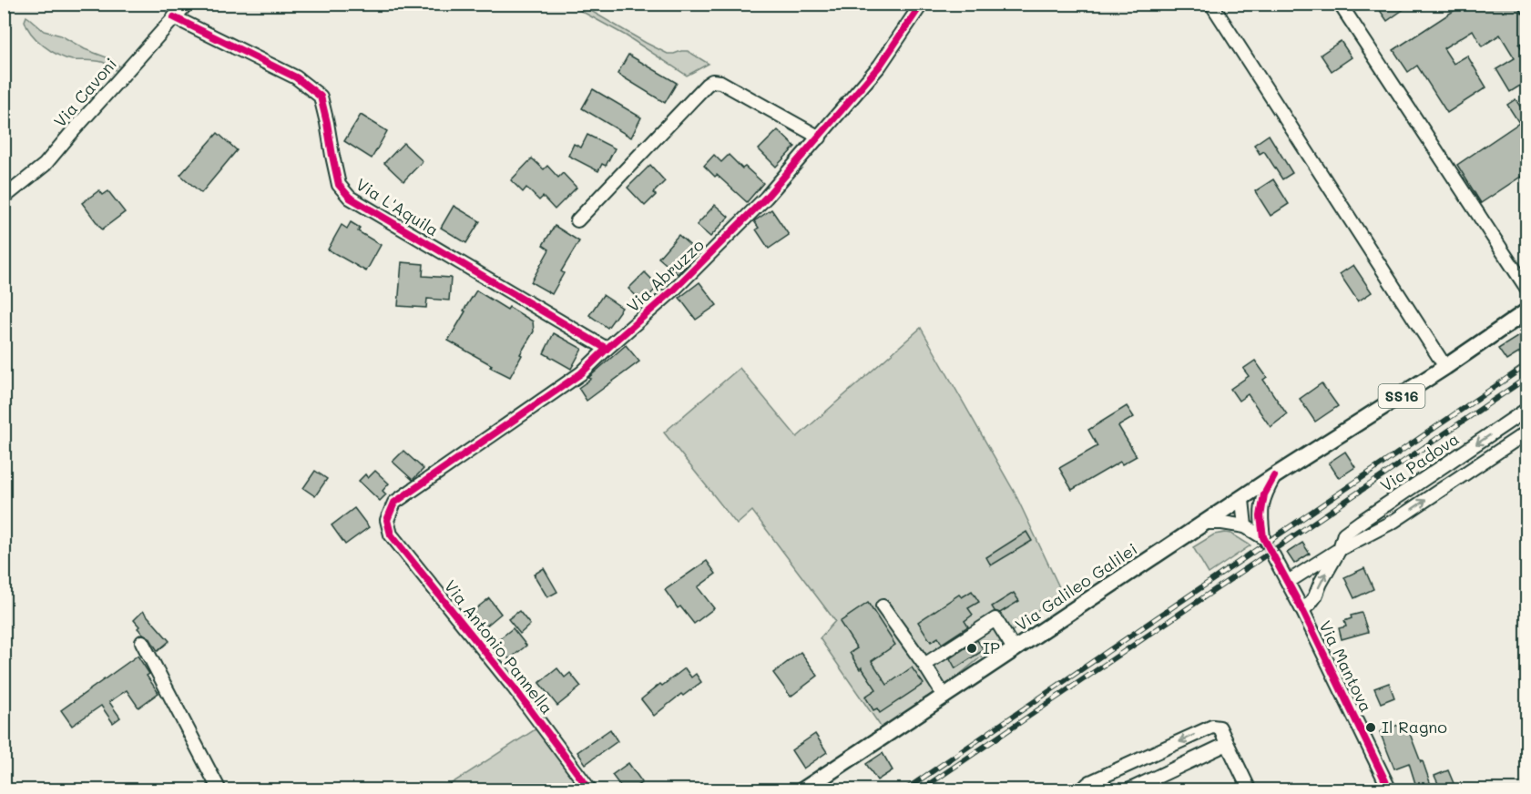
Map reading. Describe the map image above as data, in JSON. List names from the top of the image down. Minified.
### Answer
{"streets":{"main road":["SS16","Via Galileo Galilei"],"street":["Via Cavoni","Via L'Aquila","Via Abruzzo","Via Padova","Via Antonio Pannella","Via Mantova"]},"crossings":[["Via Cavoni","Via L'Aquila"],["Via L'Aquila","Via Abruzzo"],["Via Abruzzo","Via Antonio Pannella"],["SS16","Via Galileo Galilei"],["Via Padova","Via Mantova"]],"places":["IP","Il Ragno"]}
